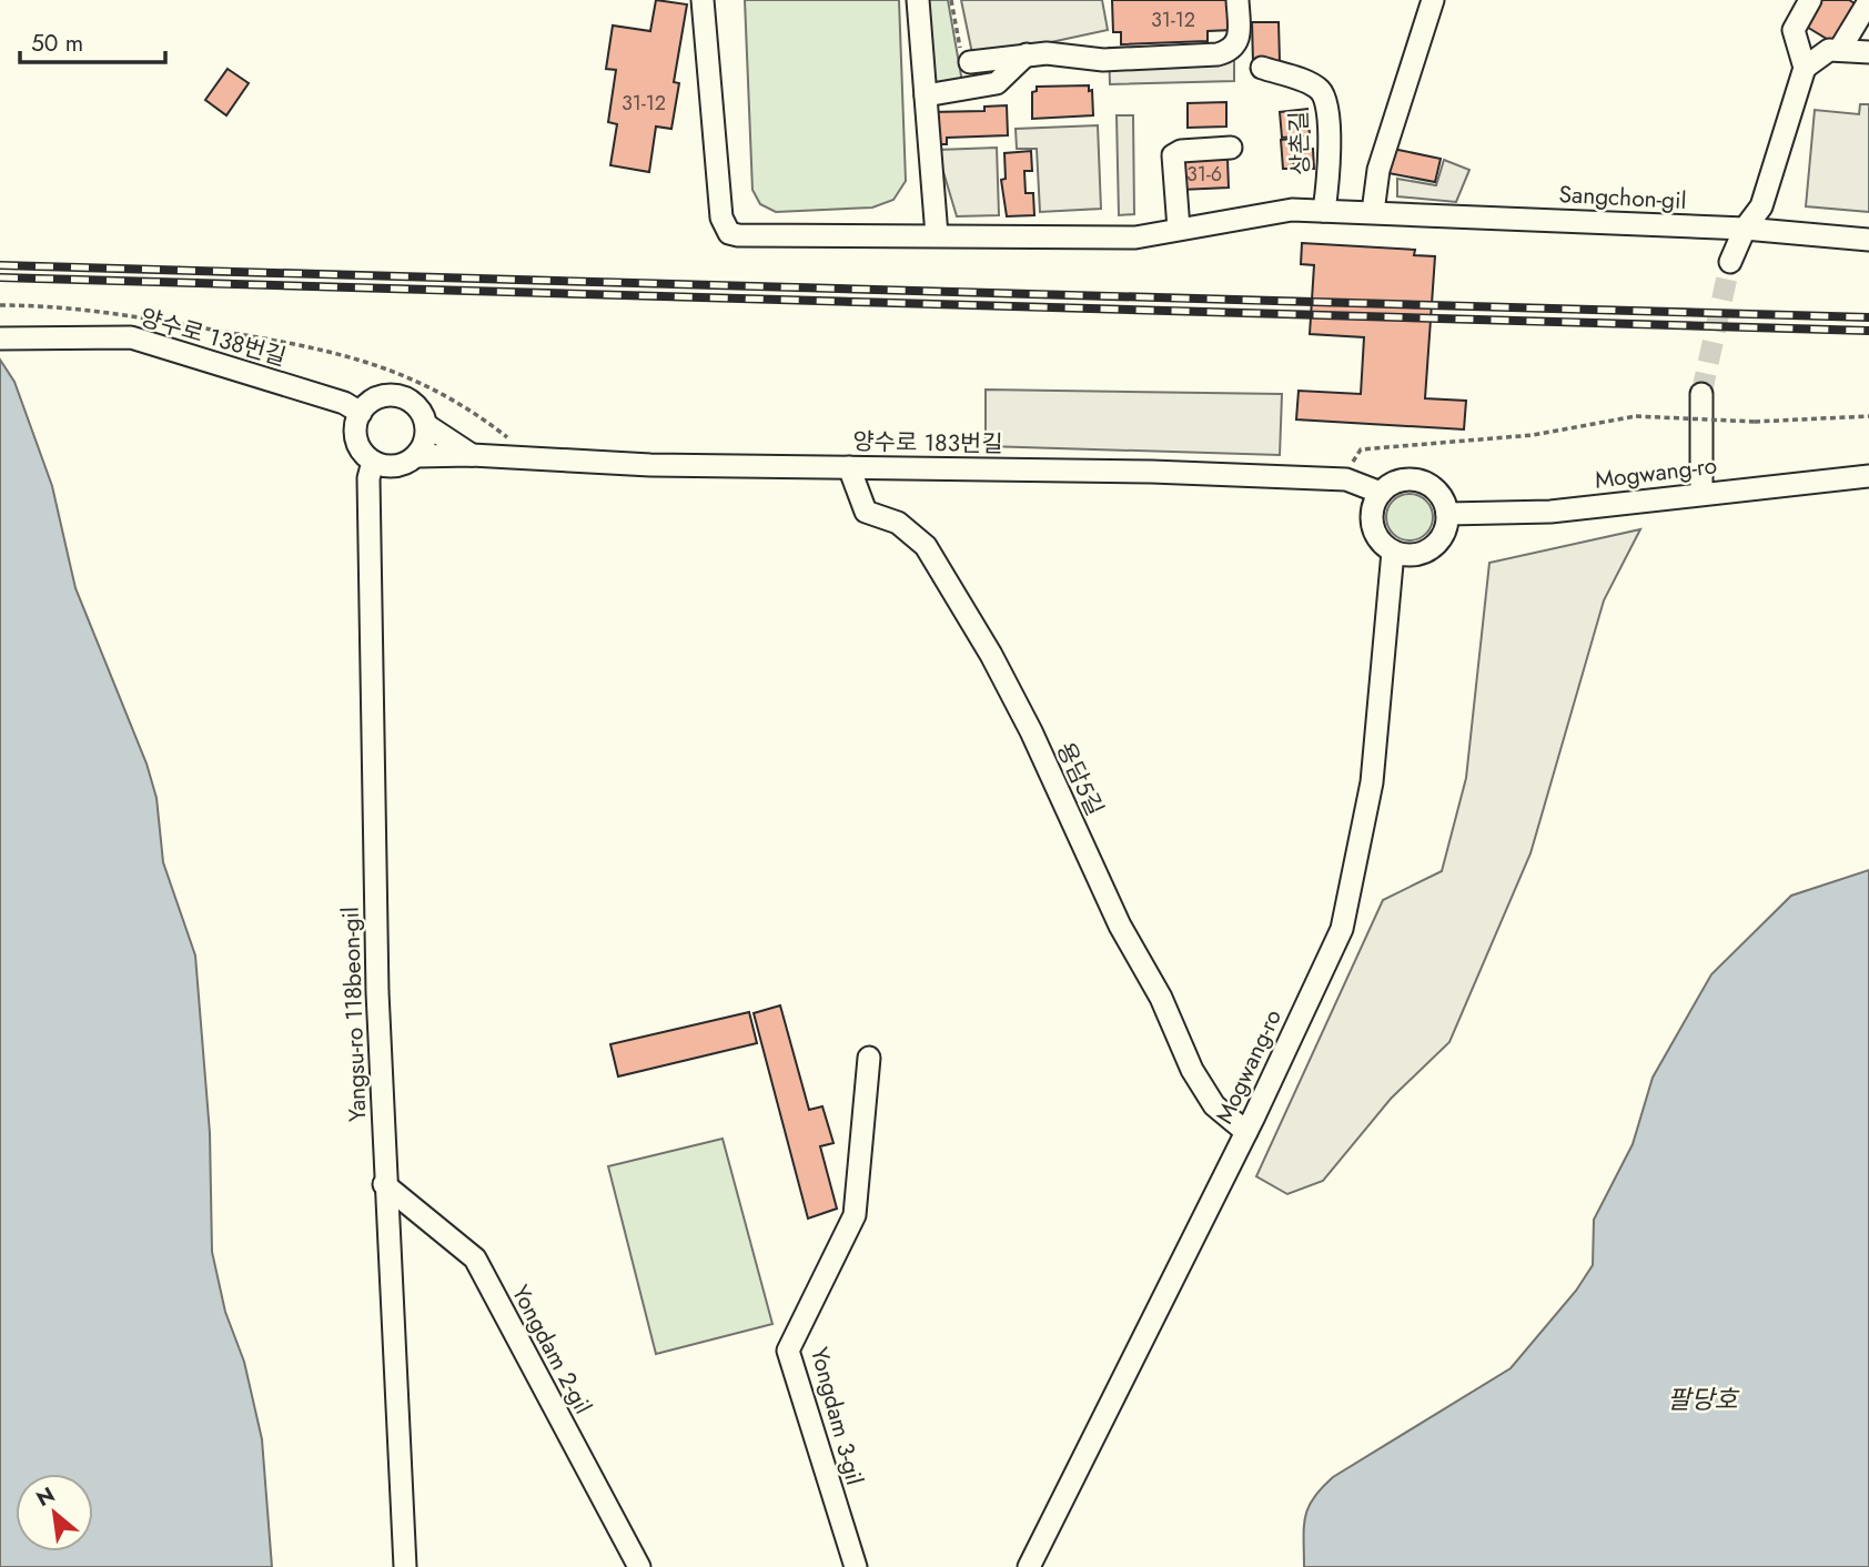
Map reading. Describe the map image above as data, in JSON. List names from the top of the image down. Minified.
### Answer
{"streets":{"street":["상촌길","Sangchon-gil","양수로 138번길","양수로 183번길","Mogwang-ro","용담5길","Yangsu-ro 118beon-gil","Yongdam 2-gil","Yongdam 3-gil"]},"crossings":[["상촌길","Sangchon-gil"],["양수로 138번길","양수로 183번길"],["양수로 138번길","Yangsu-ro 118beon-gil"],["양수로 183번길","Mogwang-ro"],["양수로 183번길","용담5길"],["양수로 183번길","Yangsu-ro 118beon-gil"],["Mogwang-ro","용담5길"],["Yangsu-ro 118beon-gil","Yongdam 2-gil"]],"water":["팔당호"],"house_numbers":["31-12","31-12","31-6"],"scale_bar":"50 m","north":"top left"}
